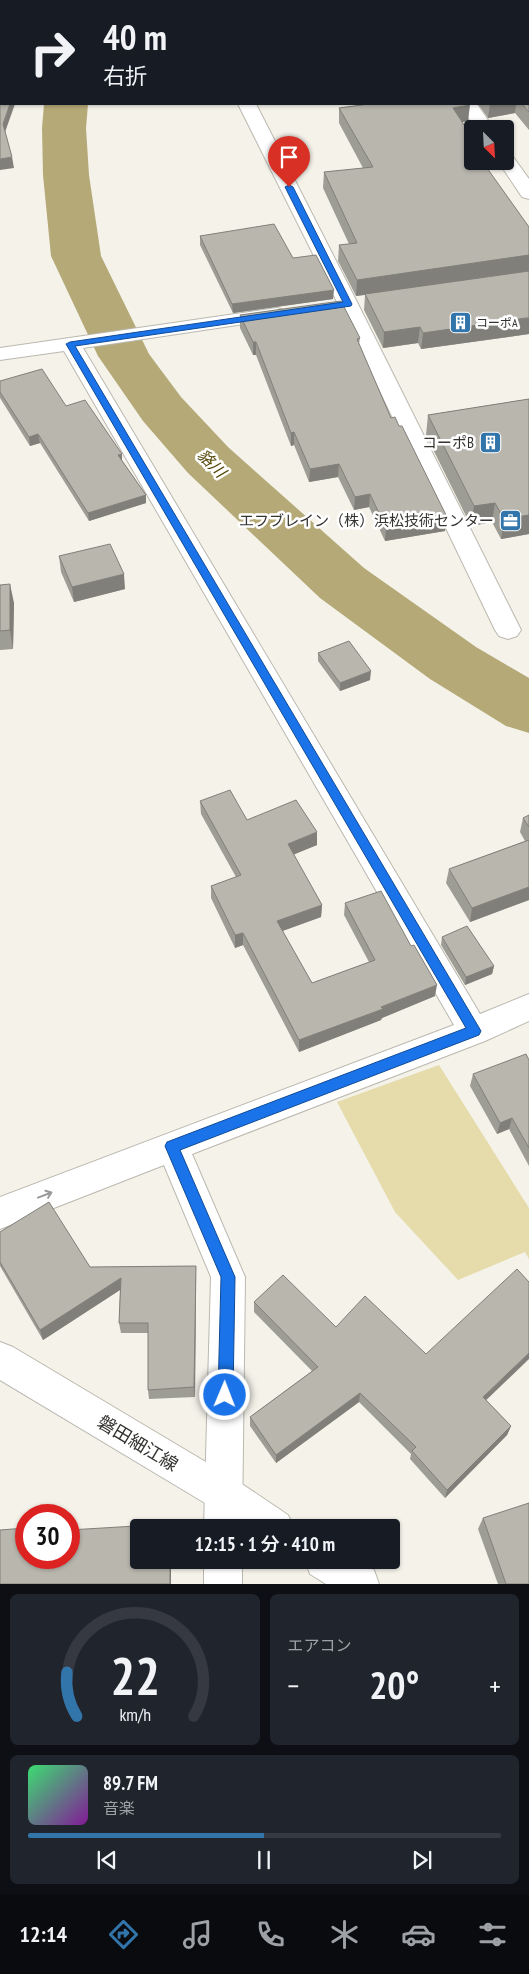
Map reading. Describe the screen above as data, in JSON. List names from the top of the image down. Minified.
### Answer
{"streets":{"street":["磐田細江線"]},"water":["貉川"],"places":{"building":["コーポA","コーポB"],"office":["エフブレイン（株）浜松技術センター"]},"north":"bottom right","page":{"turn":["40 m","右折"],"limit":"30","trip":"12:15 · 1 分 · 410 m","tile":"エアコン","heat":["−","20°","+"],"song":["89.7 FM","音楽"],"tabs":"12:14","gauge":["22","km/h"]}}
